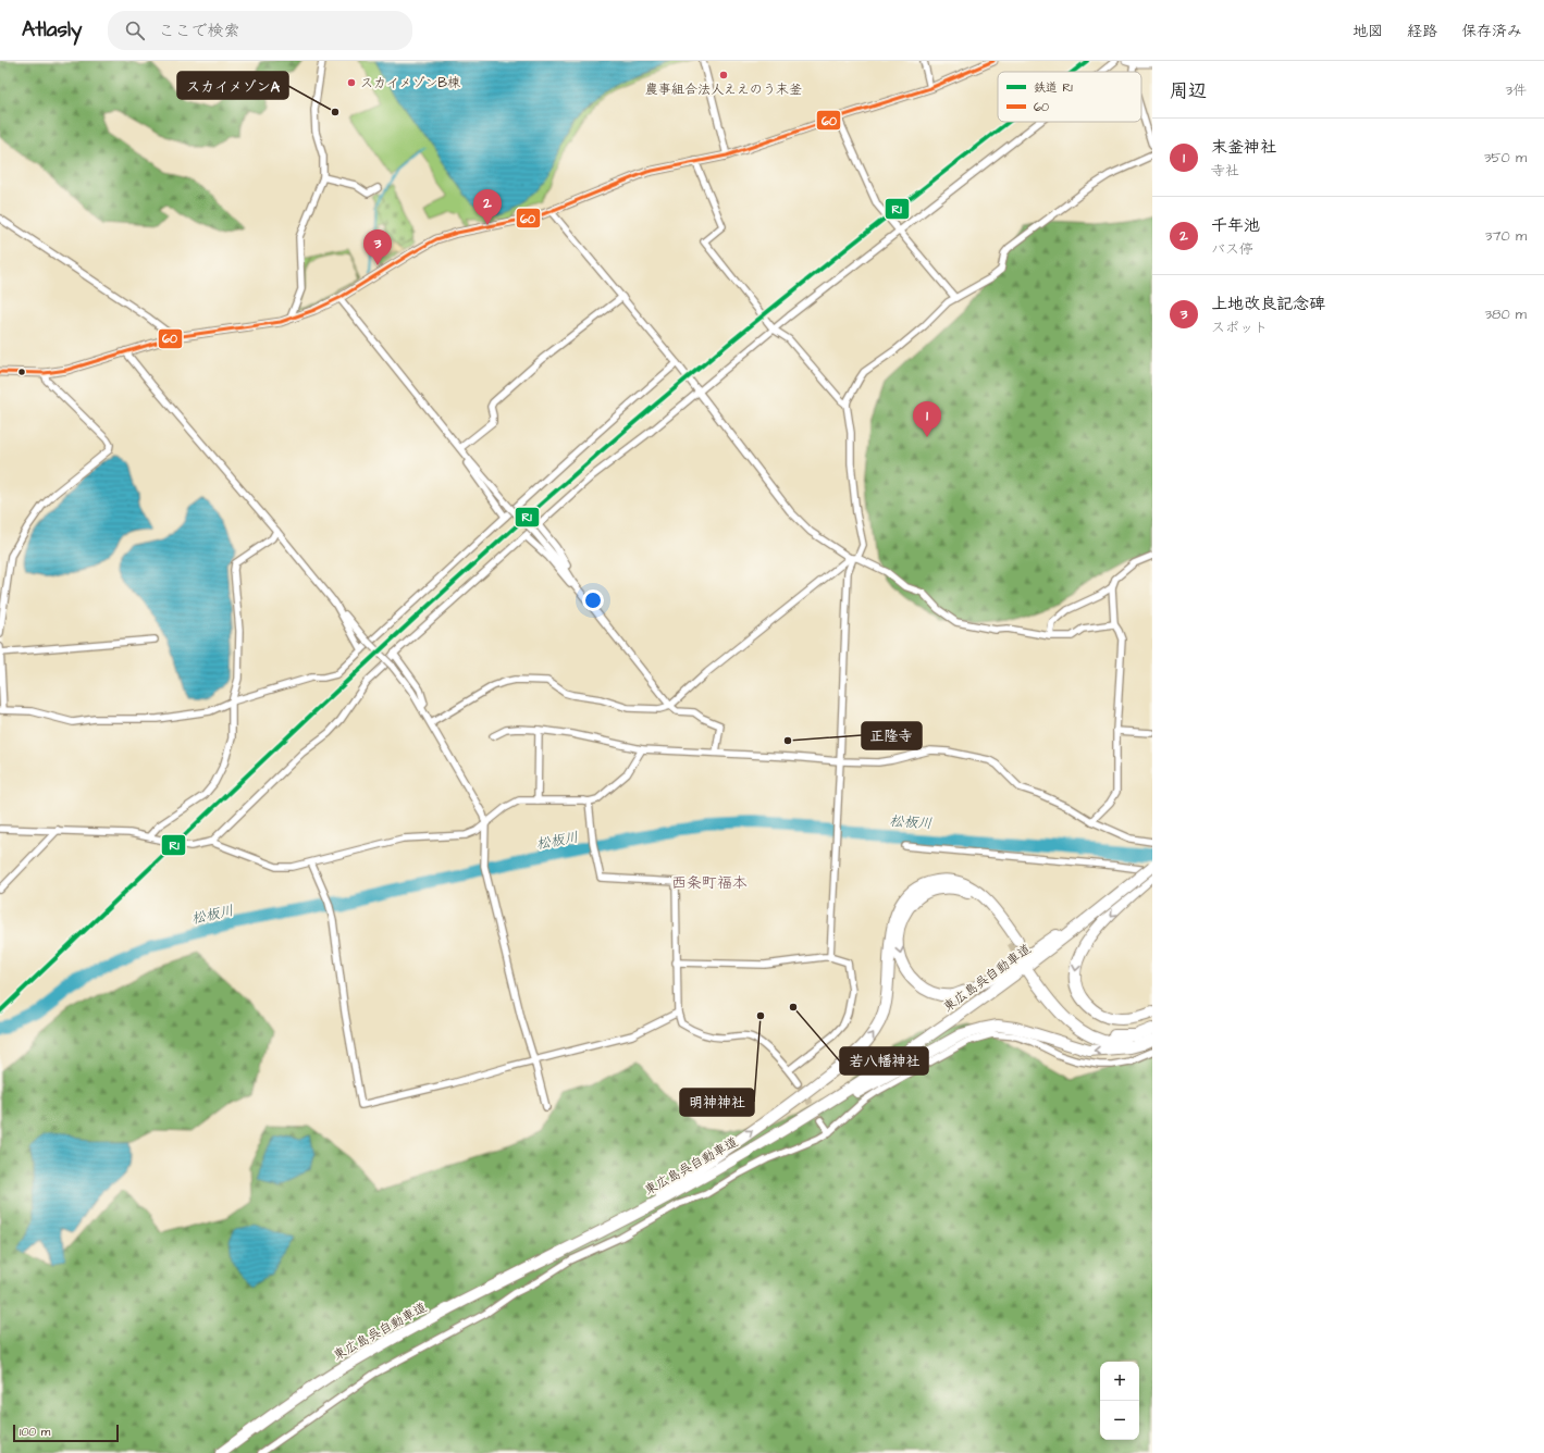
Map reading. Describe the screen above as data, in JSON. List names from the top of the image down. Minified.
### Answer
{"streets":{"highway":["東広島呉自動車道"]},"districts":["西条町福本"],"water":["松板川"],"places":["農事組合法人ええのう末釜","スカイメゾンB棟","スカイメゾンA","正隆寺","若八幡神社","明神神社"],"lines":["rail line R1","transit line 60"],"legend":["鉄道 R1","60"],"scale_bar":"100 m","page":{"header":"Atlasly","search":"ここで検索","nav":["地図","経路","保存済み"],"heading":["周辺","3件"],"list":[{"mark":"1","name":"末釜神社","note":"寺社","value":"350 m"},{"mark":"2","name":"千年池","note":"バス停","value":"370 m"},{"mark":"3","name":"上地改良記念碑","note":"スポット","value":"380 m"}],"pins":["2","3","1"],"map_buttons":["+","−"],"scale":"100 m"}}
